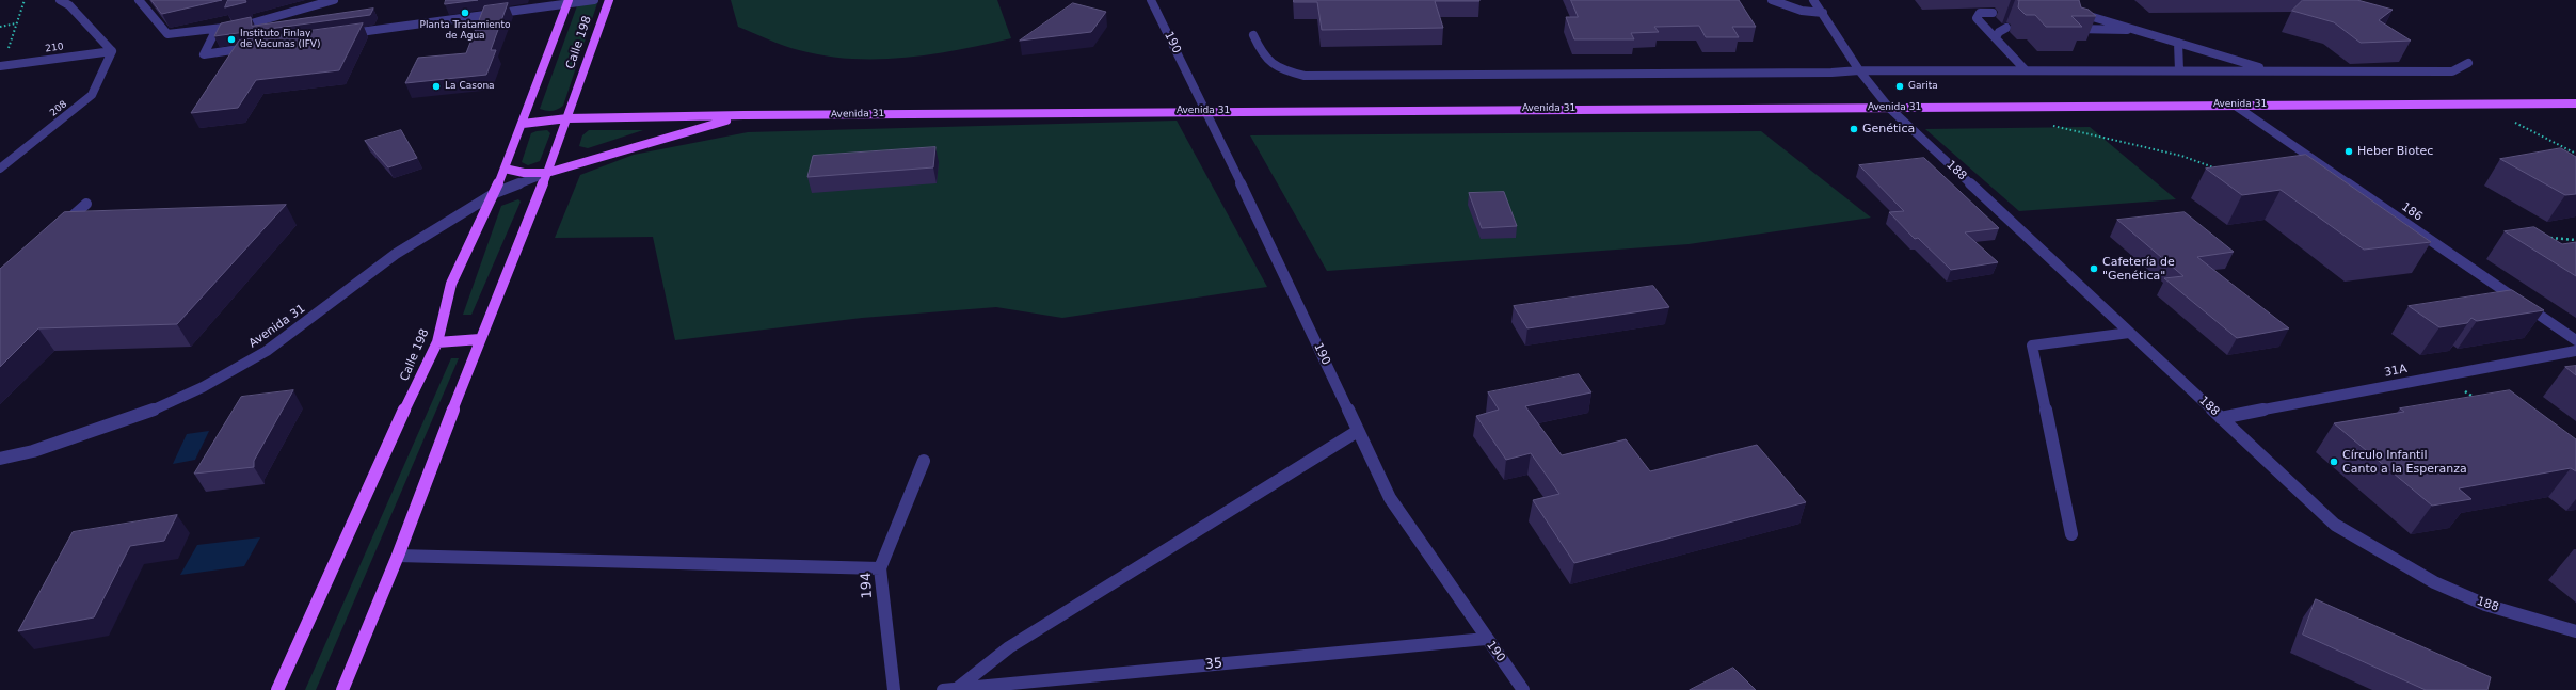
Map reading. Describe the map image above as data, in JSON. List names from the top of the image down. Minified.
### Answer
{"streets":{"main road":["Calle 198","Avenida 31"],"street":["190","210","208","188","186","31A","194","35"]},"crossings":[["Calle 198","Avenida 31"],["190","Avenida 31"],["190","35"],["210","208"],["Avenida 31","188"],["Avenida 31","186"],["188","31A"]],"places":["Planta Tratamiento de Agua","Instituto Finlay de Vacunas (IFV)","La Casona","Garita","Genética","Heber Biotec","Cafetería de \"Genética\"","Círculo Infantil Canto a la Esperanza"]}
